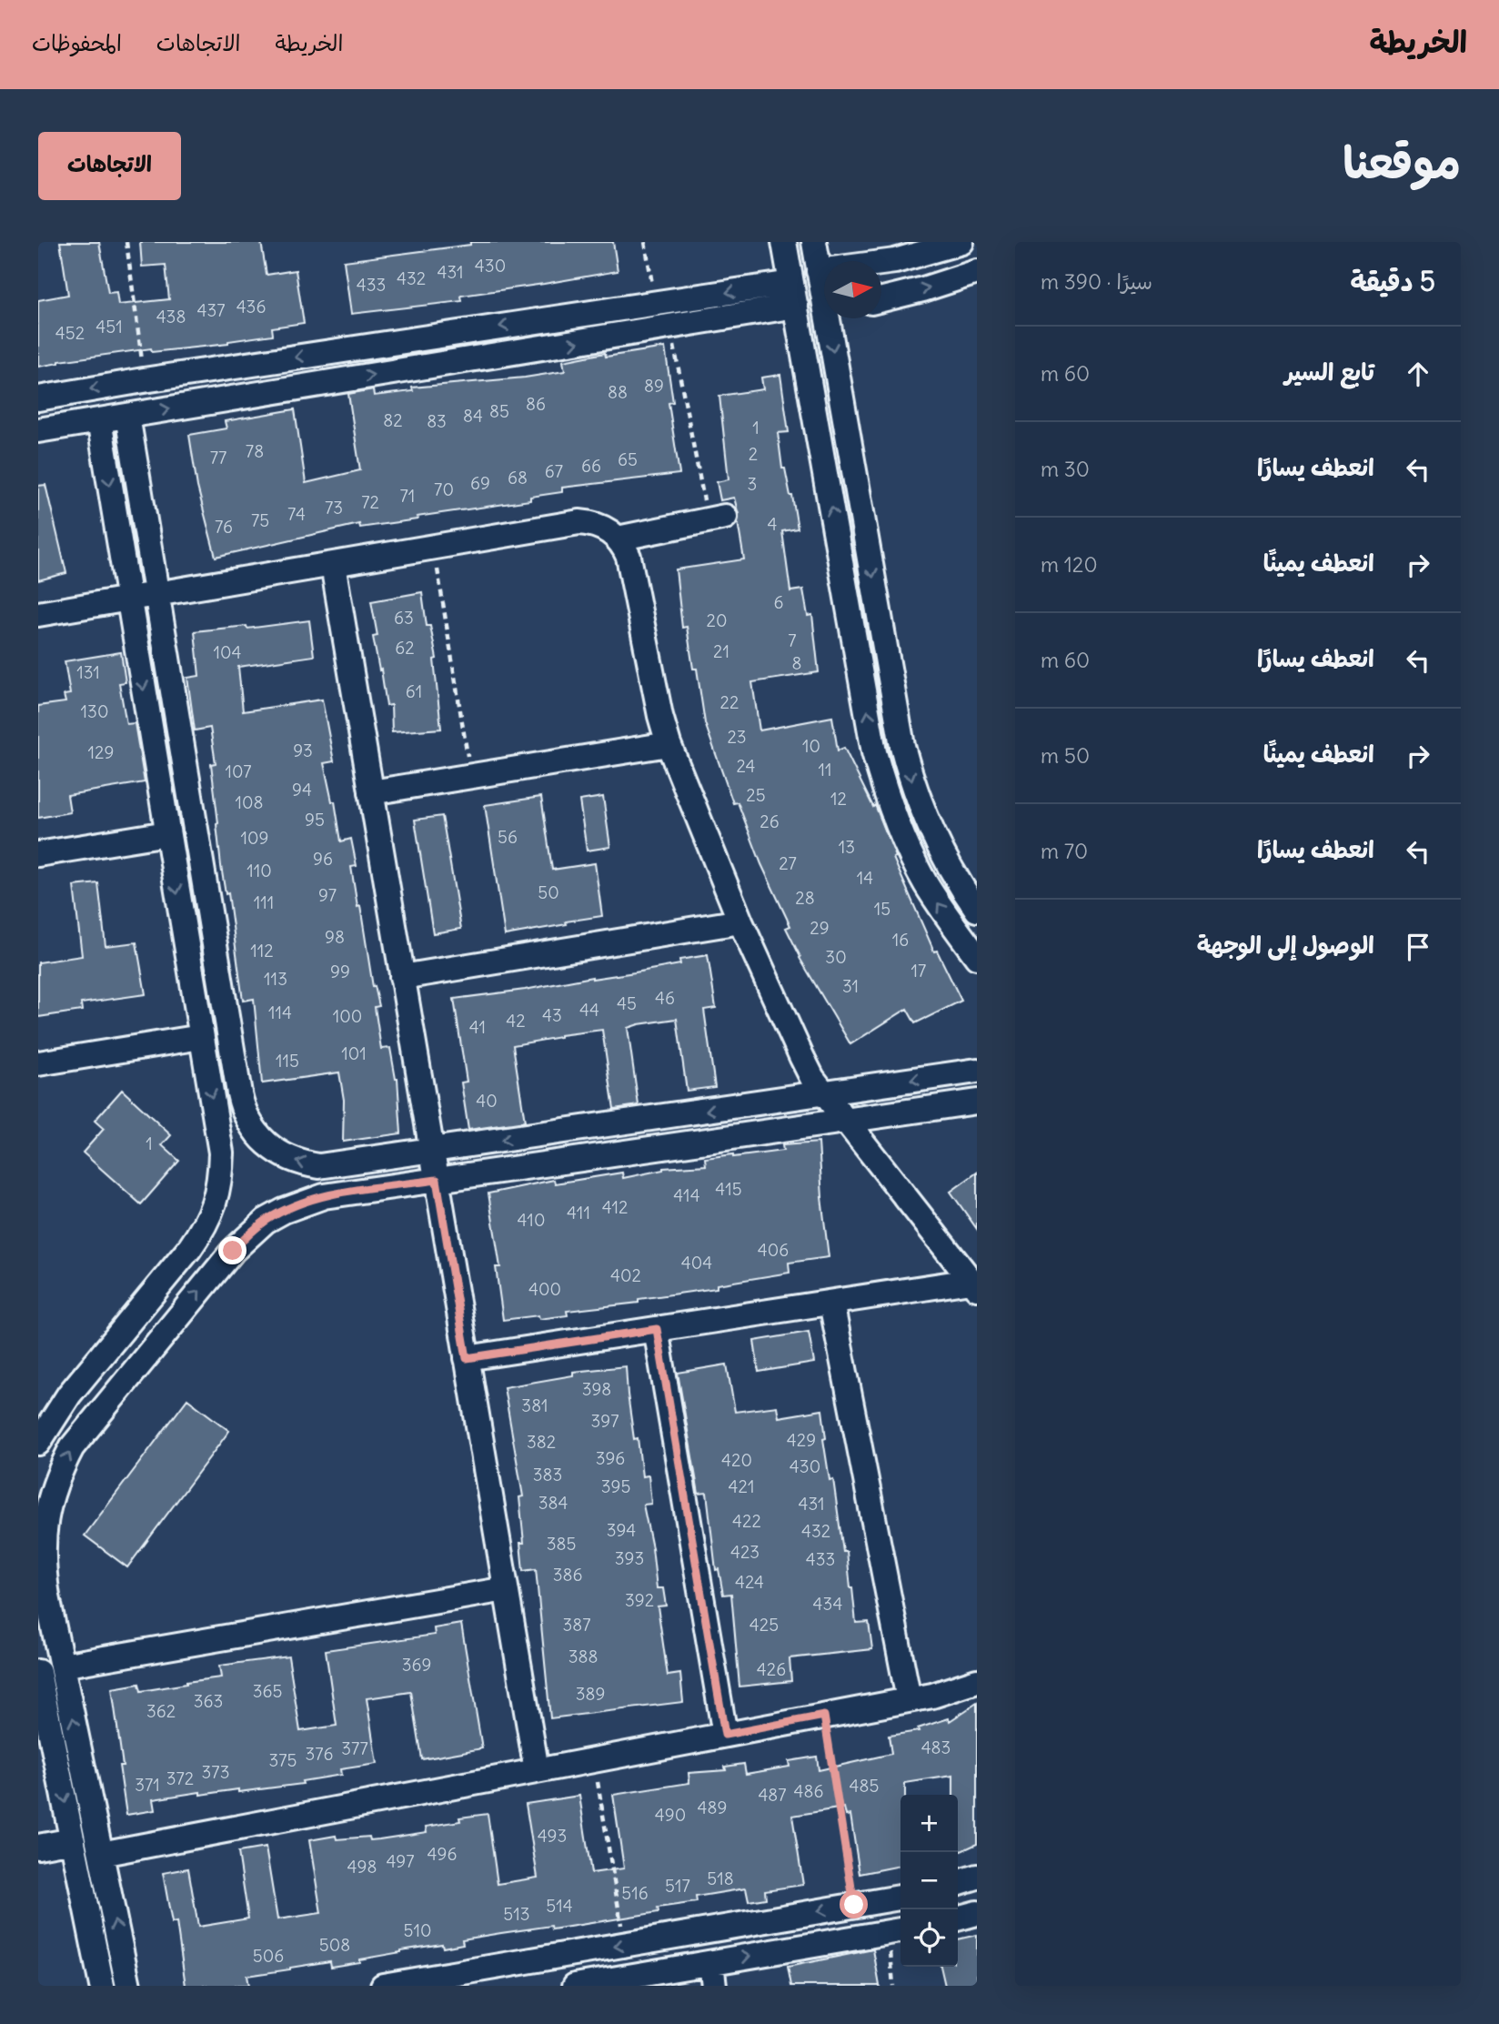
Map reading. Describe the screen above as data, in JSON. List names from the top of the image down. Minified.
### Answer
{"house_numbers":["430","431","432","433","436","437","438","451","452","89","88","86","85","84","82","83","1","78","2","77","65","66","67","68","69","3","70","71","72","73","74","75","4","76","6","63","20","7","62","21","104","8","131","61","22","130","23","10","93","129","24","11","107","94","25","12","108","95","26","56","109","13","96","27","110","14","50","97","28","111","15","29","98","16","112","30","17","99","113","31","46","45","44","114","43","100","42","41","101","115","40","1","415","414","412","411","410","406","404","402","400","398","381","397","429","382","396","420","430","383","395","421","384","431","422","394","432","385","423","393","433","386","424","392","434","387","425","388","369","426","365","389","363","362","483","377","376","375","373","372","371","485","486","487","489","490","493","496","497","498","518","517","516","514","513","510","508","506"],"north":"right","page":{"header":"الخريطة","nav":["الخريطة","الاتجاهات","المحفوظات"],"title":"موقعنا","buttons":"الاتجاهات","heading":["5 دقيقة","سيرًا · 390 m"],"list":[["تابع السير","60 m"],["انعطف يسارًا","30 m"],["انعطف يمينًا","120 m"],["انعطف يسارًا","60 m"],["انعطف يمينًا","50 m"],["انعطف يسارًا","70 m"],"الوصول إلى الوجهة"],"map_buttons":["+","−"]}}
